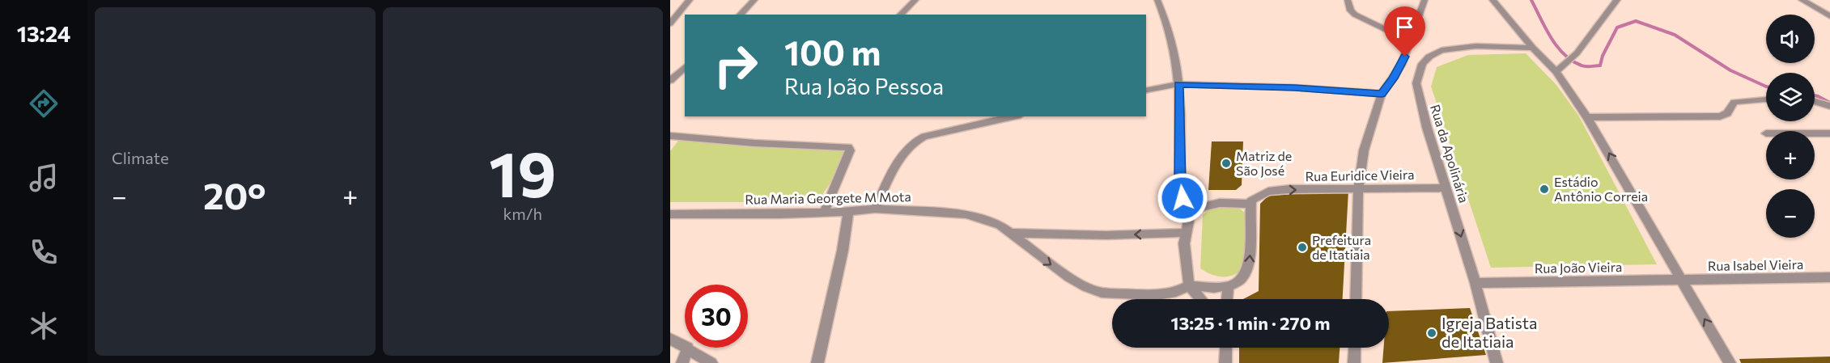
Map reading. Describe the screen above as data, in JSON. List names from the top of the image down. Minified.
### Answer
{"streets":{"street":["Rua da Apolinária","Rua Euridice Vieira","Rua Maria Georgete M Mota","Rua Isabel Vieira","Rua João Vieira"]},"crossings":[["Rua da Apolinária","Rua Euridice Vieira"],["Rua da Apolinária","Rua João Vieira"],["Rua Euridice Vieira","Rua Maria Georgete M Mota"],["Rua Isabel Vieira","Rua João Vieira"]],"one_way":["Rua Euridice Vieira"],"places":["Matriz de São José","Estádio Antônio Correia","Prefeitura de Itatiaia","Igreja Batista de Itatiaia"],"page":{"tabs":"13:24","tile":["Climate",["19","km/h"]],"map_buttons":["+","−"],"turn":["100 m","Rua João Pessoa"],"heat":["−","20°","+"],"limit":"30","trip":"13:25 · 1 min · 270 m"}}
